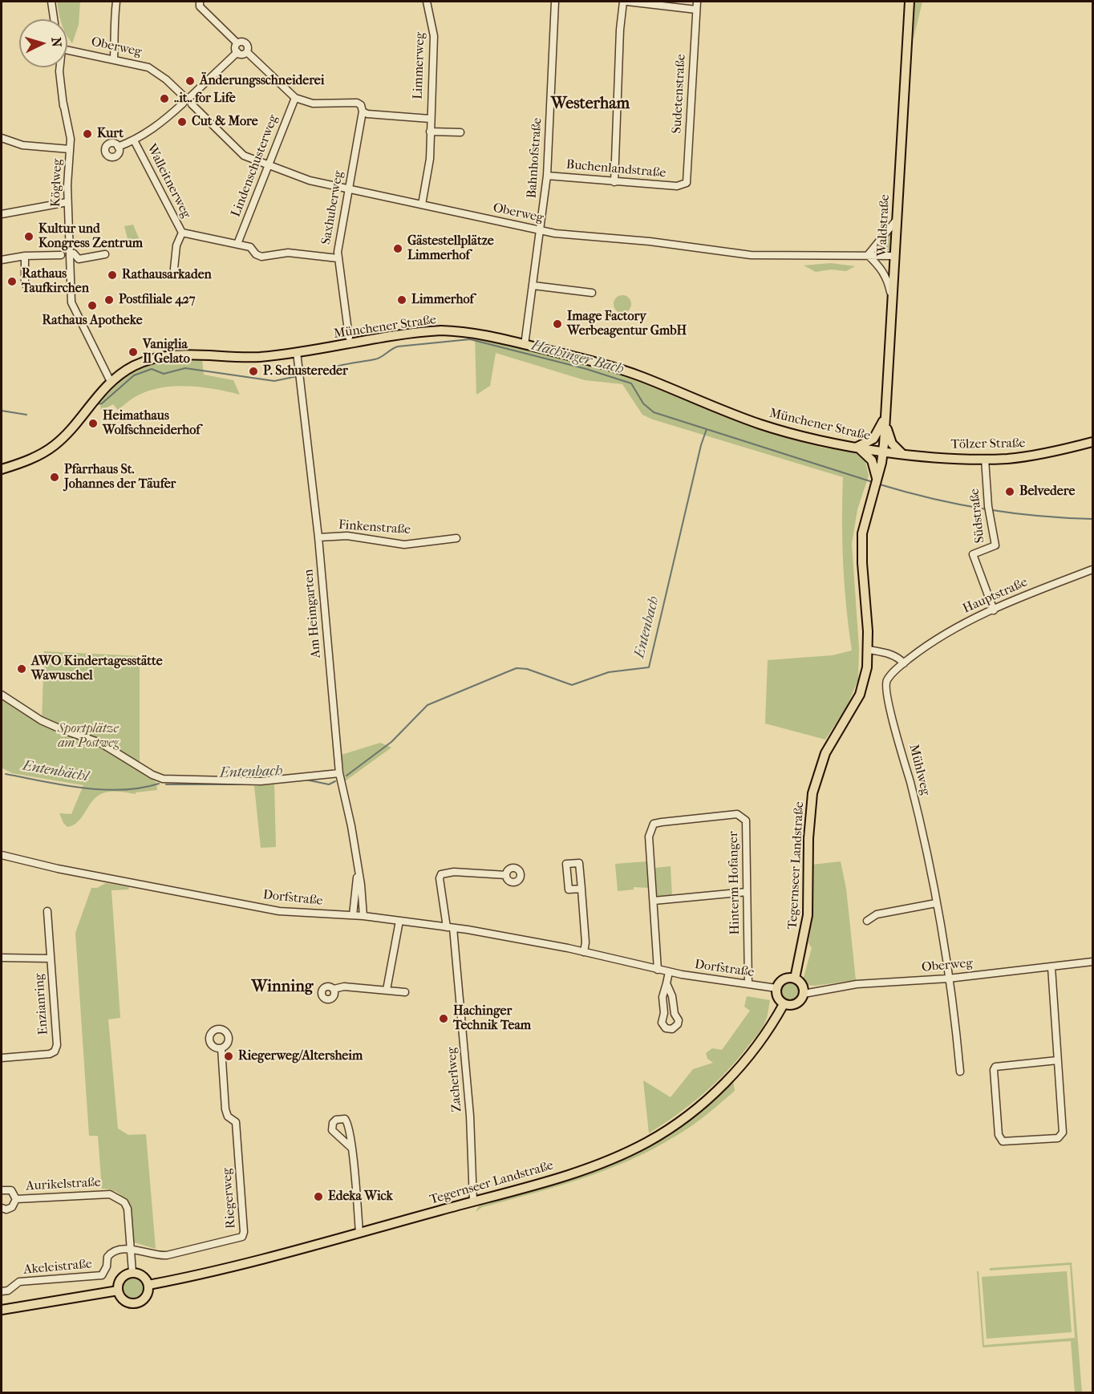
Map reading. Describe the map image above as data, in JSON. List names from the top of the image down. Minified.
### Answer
{"streets":{"main road":["Waldstraße","Münchener Straße","Tölzer Straße","Tegernseer Landstraße"],"street":["Oberweg","Limmerweg","Sudetenstraße","Bahnhofstraße","Lindenschusterweg","Buchenlandstraße","Walleitnerweg","Köglweg","Saxhuberweg","Südstraße","Finkenstraße","Hauptstraße","Am Heimgarten","Mühlweg","Hinterm Hofanger","Dorfstraße","Enzianring","Zacherlweg","Aurikelstraße","Riegerweg","Akeleistraße"]},"crossings":[["Oberweg","Limmerweg"],["Oberweg","Bahnhofstraße"],["Oberweg","Lindenschusterweg"],["Oberweg","Saxhuberweg"],["Oberweg","Waldstraße"],["Oberweg","Mühlweg"],["Oberweg","Tegernseer Landstraße"],["Oberweg","Dorfstraße"],["Sudetenstraße","Buchenlandstraße"],["Bahnhofstraße","Buchenlandstraße"],["Bahnhofstraße","Münchener Straße"],["Lindenschusterweg","Walleitnerweg"],["Walleitnerweg","Saxhuberweg"],["Köglweg","Münchener Straße"],["Waldstraße","Münchener Straße"],["Waldstraße","Tölzer Straße"],["Waldstraße","Tegernseer Landstraße"],["Münchener Straße","Tölzer Straße"],["Münchener Straße","Am Heimgarten"],["Münchener Straße","Tegernseer Landstraße"],["Tölzer Straße","Südstraße"],["Tölzer Straße","Tegernseer Landstraße"],["Südstraße","Hauptstraße"],["Finkenstraße","Am Heimgarten"],["Hauptstraße","Mühlweg"],["Am Heimgarten","Dorfstraße"],["Tegernseer Landstraße","Dorfstraße"],["Tegernseer Landstraße","Zacherlweg"],["Tegernseer Landstraße","Aurikelstraße"],["Hinterm Hofanger","Dorfstraße"],["Dorfstraße","Zacherlweg"],["Aurikelstraße","Riegerweg"],["Aurikelstraße","Akeleistraße"],["Riegerweg","Akeleistraße"]],"districts":["Westerham","Winning"],"water":["Hachinger Bach","Entenbach","Entenbächl"],"parks":["Sportplätze am Postweg"],"places":["Änderungsschneiderei","..it.. for Life","Cut & More","Kurt","Kultur und Kongress Zentrum","Gästestellplätze Limmerhof","Rathausarkaden","Rathaus Taufkirchen","Postfiliale 427","Limmerhof","Rathaus Apotheke","Image Factory Werbeagentur GmbH","Vaniglia Il Gelato","P. Schustereder","Heimathaus Wolfschneiderhof","Pfarrhaus St. Johannes der Täufer","Belvedere","AWO Kindertagesstätte Wawuschel","Hachinger Technik Team","Riegerweg/Altersheim","Edeka Wick"],"north":"right"}
